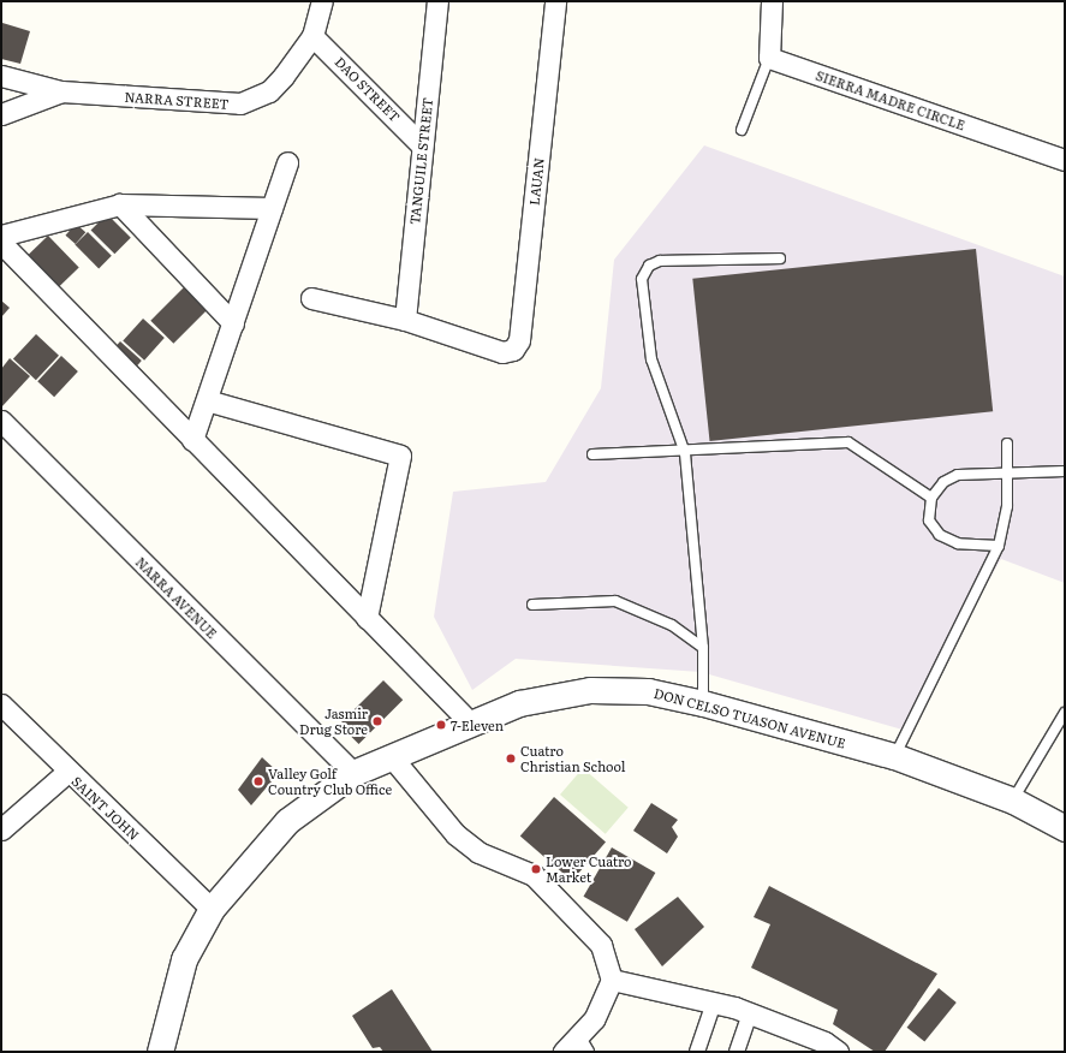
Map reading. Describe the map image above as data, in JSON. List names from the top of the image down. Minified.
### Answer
{"streets":{"street":["DAO STREET","NARRA STREET","SIERRA MADRE CIRCLE","TANGUILE STREET","LAUAN","NARRA AVENUE","DON CELSO TUASON AVENUE","SAINT JOHN"]},"crossings":[["DAO STREET","NARRA STREET"],["DAO STREET","TANGUILE STREET"],["TANGUILE STREET","LAUAN"],["NARRA AVENUE","DON CELSO TUASON AVENUE"],["DON CELSO TUASON AVENUE","SAINT JOHN"]],"places":["Jasmir Drug Store","7-Eleven","Cuatro Christian School","Valley Golf Country Club Office","Lower Cuatro Market"]}
